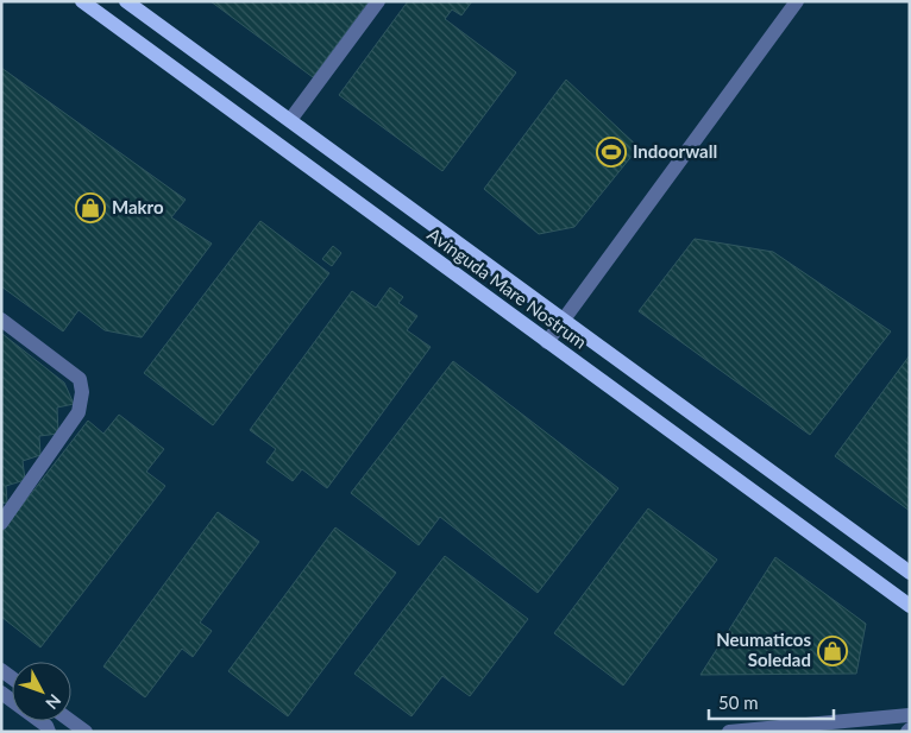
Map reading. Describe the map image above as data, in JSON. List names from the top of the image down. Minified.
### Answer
{"streets":{"main road":["Avinguda Mare Nostrum"]},"places":{"sports":["Indoorwall"],"shop":["Makro","Neumaticos Soledad"]},"scale_bar":"50 m","north":"bottom right"}
